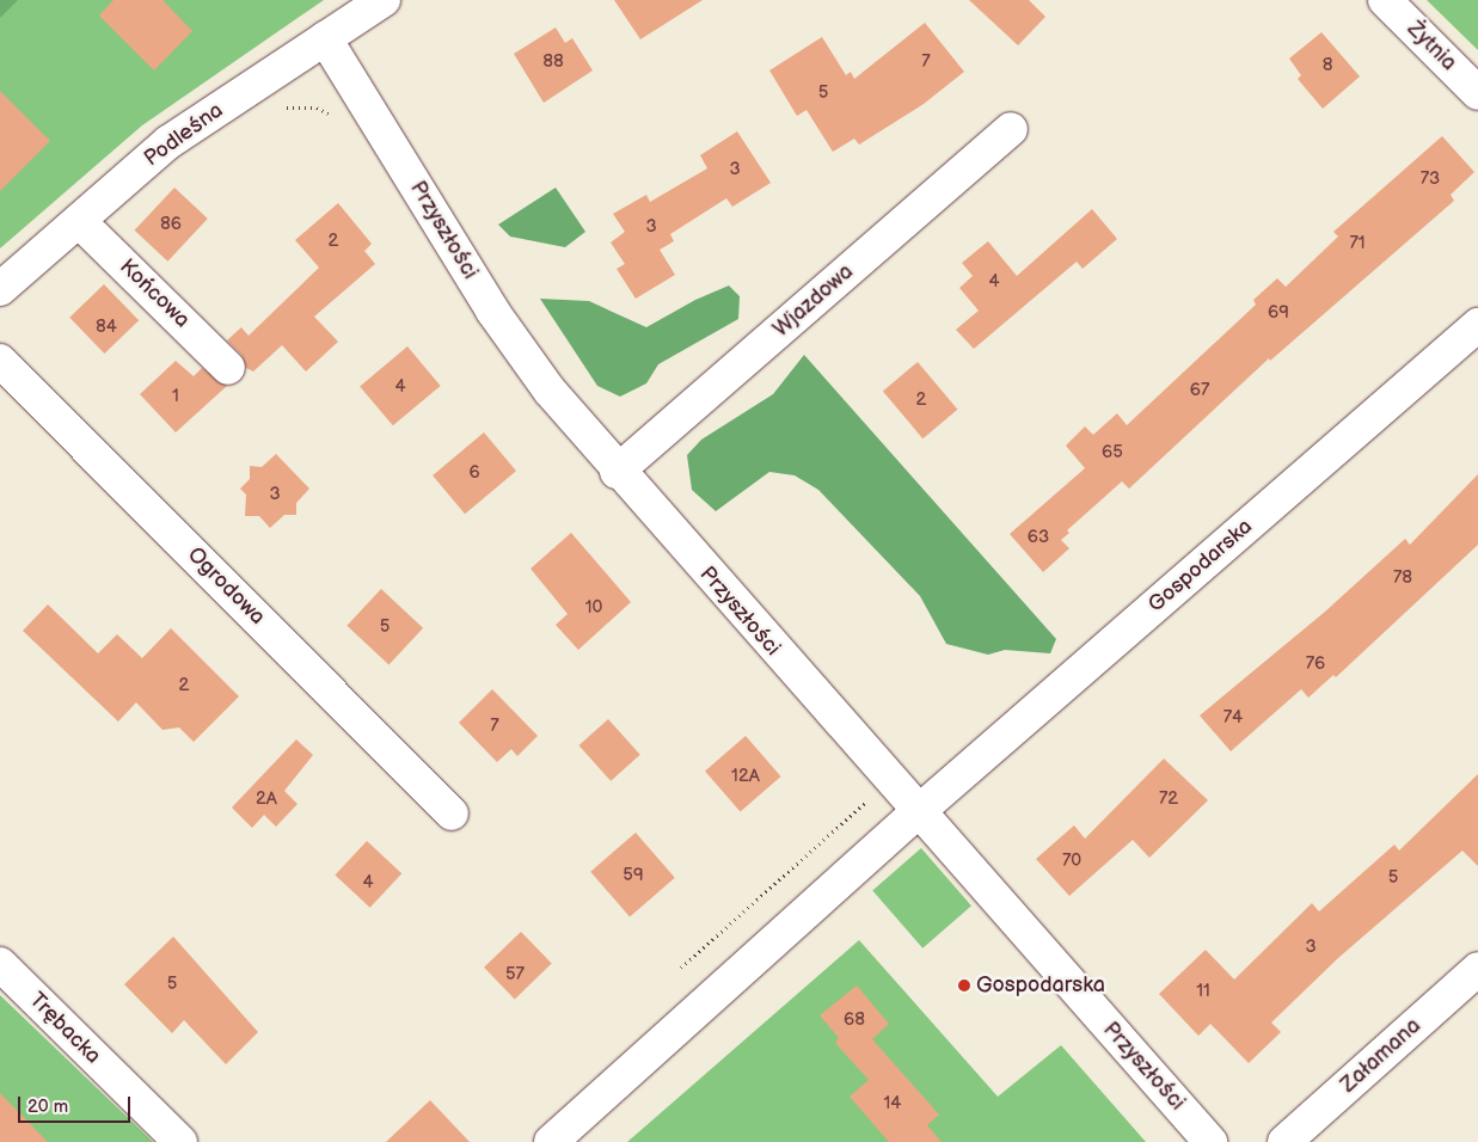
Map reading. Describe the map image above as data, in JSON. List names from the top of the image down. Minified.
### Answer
{"streets":{"street":["Żytnia","Podleśna","Przyszłości","Końcowa","Wjazdowa","Gospodarska","Ogrodowa","Trębacka","Załamana"]},"crossings":[["Podleśna","Przyszłości"],["Podleśna","Końcowa"],["Przyszłości","Wjazdowa"],["Przyszłości","Gospodarska"]],"places":["Gospodarska"],"house_numbers":["88","7","8","5","3","73","86","3","2","71","4","69","84","4","67","1","2","65","6","3","63","78","10","5","76","2","74","7","12A","2A","72","70","59","5","4","3","57","5","11","68","14"],"scale_bar":"20 m"}
